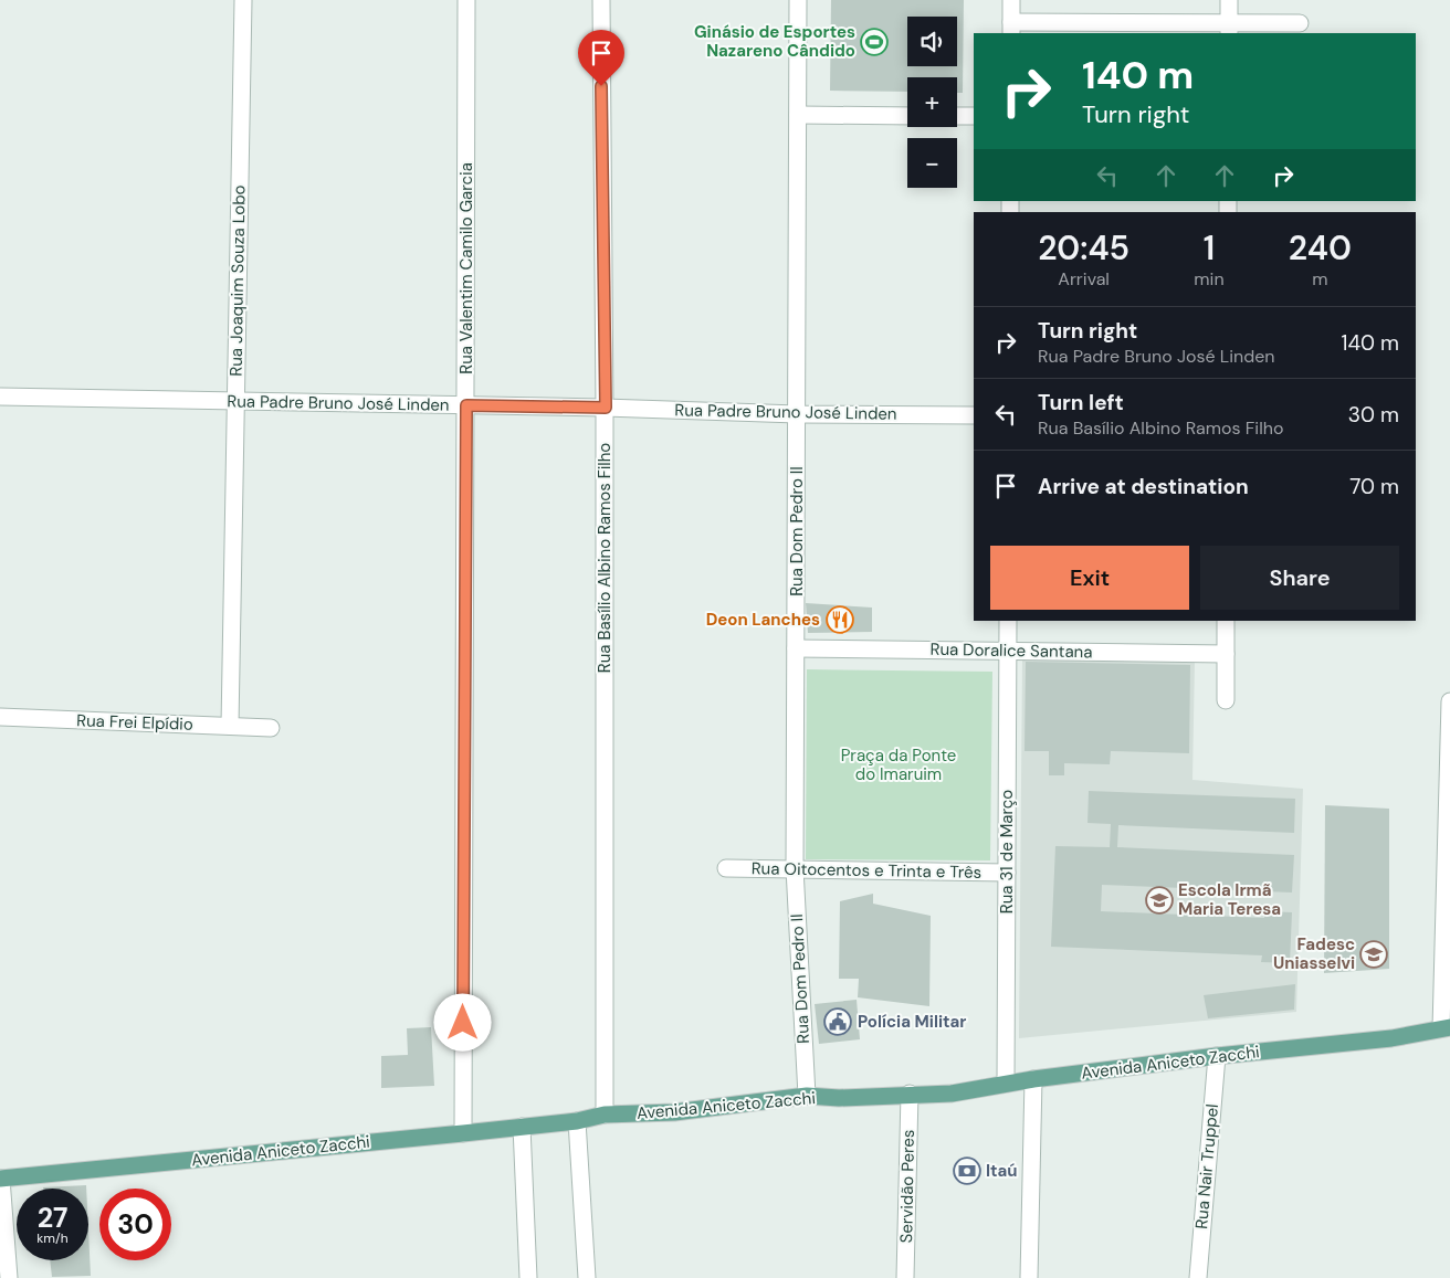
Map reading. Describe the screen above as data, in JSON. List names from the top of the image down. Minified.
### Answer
{"streets":{"main road":["Avenida Aniceto Zacchi"],"street":["Rua Valentim Camilo Garcia","Rua Joaquim Souza Lobo","Rua Padre Bruno José Linden","Rua Dom Pedro II","Rua Basílio Albino Ramos Filho","Rua Doralice Santana","Rua Frei Elpídio","Rua 31 de Março","Rua Oitocentos e Trinta e Três","Rua Nair Truppel","Servidão Peres"]},"crossings":[["Rua Valentim Camilo Garcia","Rua Padre Bruno José Linden"],["Rua Valentim Camilo Garcia","Avenida Aniceto Zacchi"],["Rua Joaquim Souza Lobo","Rua Padre Bruno José Linden"],["Rua Joaquim Souza Lobo","Rua Frei Elpídio"],["Rua Padre Bruno José Linden","Rua Dom Pedro II"],["Rua Padre Bruno José Linden","Rua Basílio Albino Ramos Filho"],["Rua Dom Pedro II","Rua Doralice Santana"],["Rua Dom Pedro II","Rua Oitocentos e Trinta e Três"],["Rua Dom Pedro II","Avenida Aniceto Zacchi"],["Rua Basílio Albino Ramos Filho","Avenida Aniceto Zacchi"],["Rua Doralice Santana","Rua 31 de Março"],["Rua 31 de Março","Rua Oitocentos e Trinta e Três"],["Rua 31 de Março","Avenida Aniceto Zacchi"],["Avenida Aniceto Zacchi","Rua Nair Truppel"],["Avenida Aniceto Zacchi","Servidão Peres"]],"parks":["Praça da Ponte do Imaruim"],"places":{"sports":["Ginásio de Esportes Nazareno Cândido"],"restaurant":["Deon Lanches"],"school or university":["Escola Irmã Maria Teresa","Fadesc Uniasselvi"],"public building":["Polícia Militar"],"bank":["Itaú"]},"page":{"map_buttons":["+","−"],"turn":["140 m","Turn right"],"eta":["20:45","Arrival","1","min","240","m"],"list":[{"name":"Turn right","note":"Rua Padre Bruno José Linden","value":"140 m"},{"name":"Turn left","note":"Rua Basílio Albino Ramos Filho","value":"30 m"},{"name":"Arrive at destination","value":"70 m"}],"buttons":["Exit","Share"],"speed":"27 km/h","limit":"30"}}
